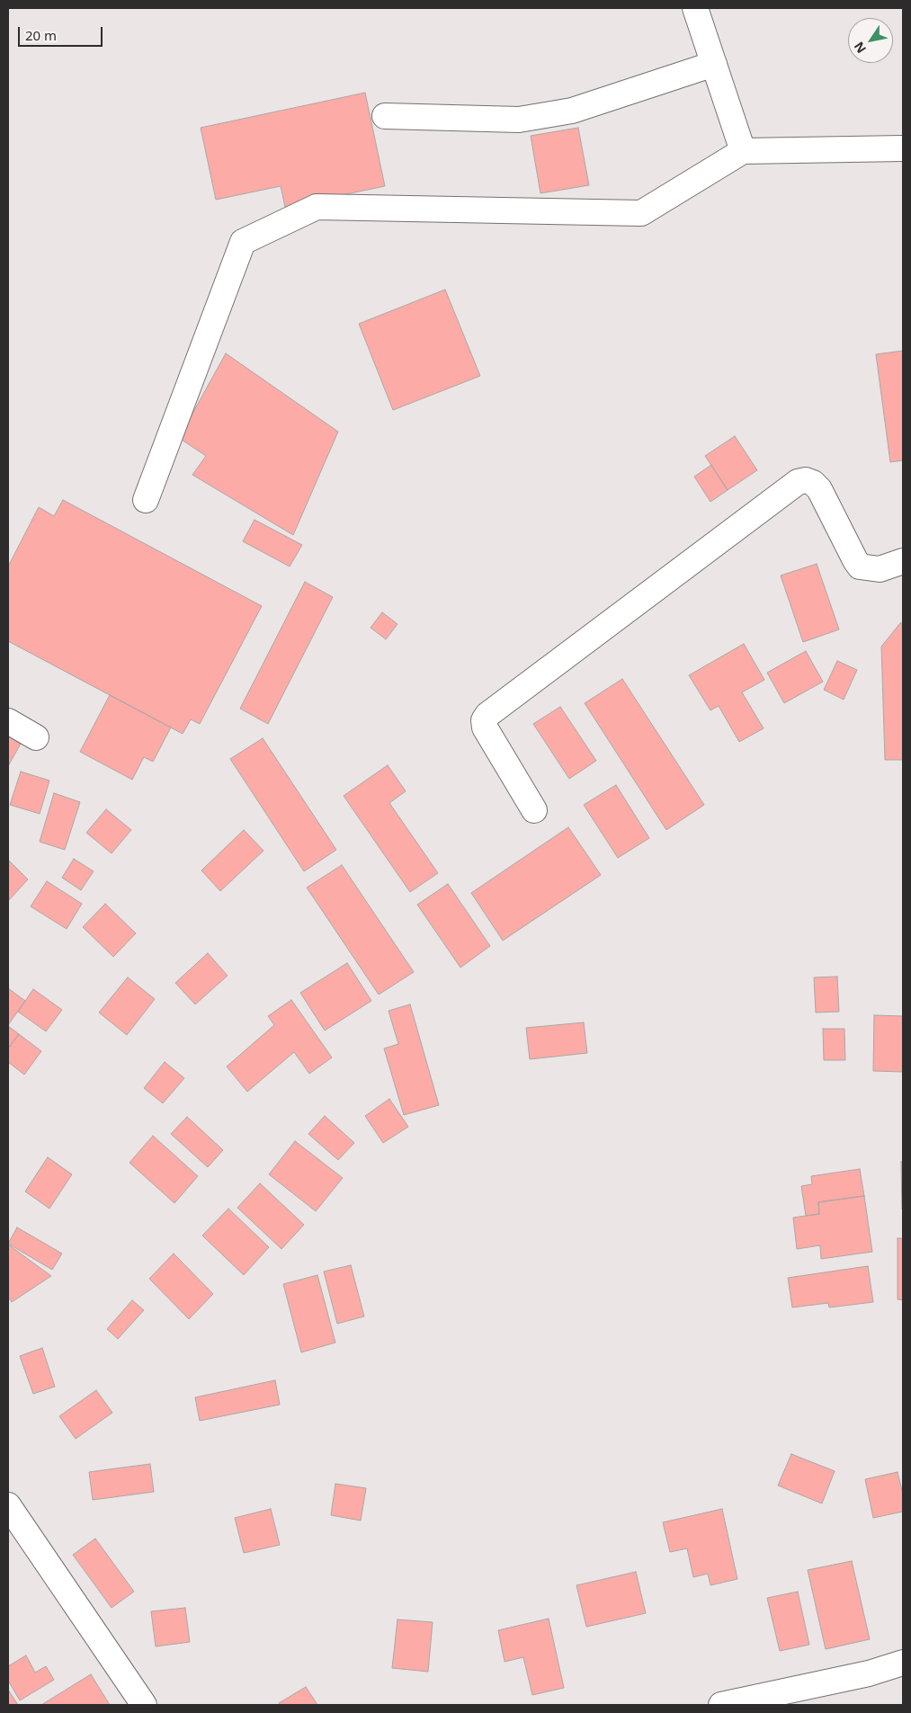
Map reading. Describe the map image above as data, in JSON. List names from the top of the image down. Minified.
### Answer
{"scale_bar":"20 m","north":"bottom left"}
